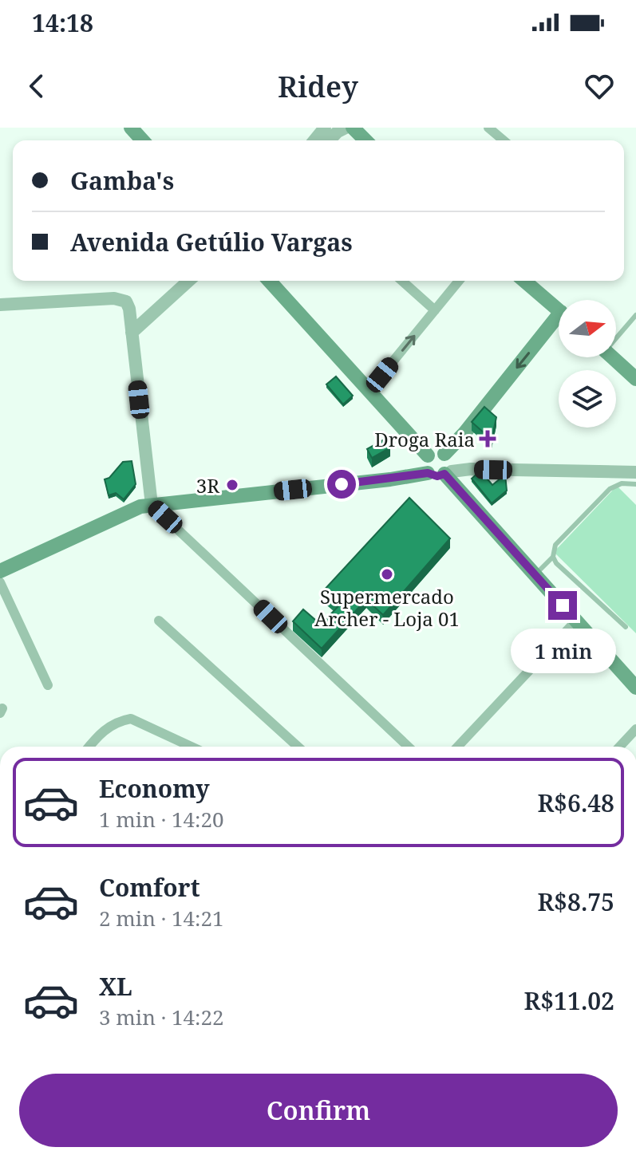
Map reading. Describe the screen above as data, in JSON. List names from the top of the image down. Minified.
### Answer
{"places":{"health":["Droga Raia"],"other":["3R","Supermercado Archer - Loja 01"]},"north":"right","page":{"status":"14:18","header":"Ridey","banner":["Gamba's","Avenida Getúlio Vargas"],"bubble":"1 min","list":[{"name":"Economy","note":"1 min · 14:20","value":"R$6.48"},{"name":"Comfort","note":"2 min · 14:21","value":"R$8.75"},{"name":"XL","note":"3 min · 14:22","value":"R$11.02"}],"buttons":"Confirm"}}
